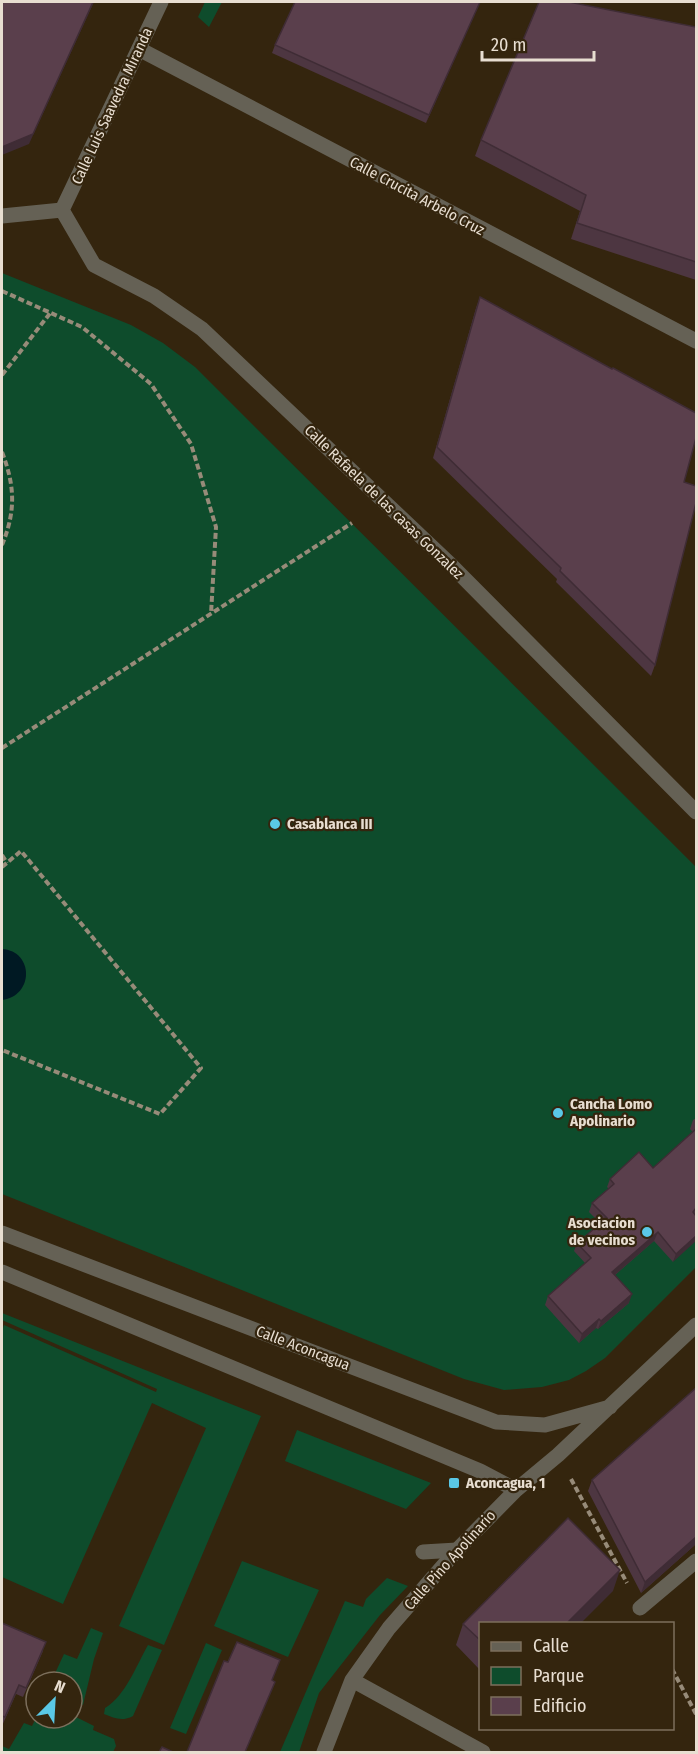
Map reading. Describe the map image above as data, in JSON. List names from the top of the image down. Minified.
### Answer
{"streets":{"street":["Calle Luis Saavedra Miranda","Calle Crucita Arbelo Cruz","Calle Rafaela de las casas Gonzalez","Calle Aconcagua","Calle Pino Apolinario"]},"crossings":[["Calle Luis Saavedra Miranda","Calle Crucita Arbelo Cruz"],["Calle Luis Saavedra Miranda","Calle Rafaela de las casas Gonzalez"],["Calle Aconcagua","Calle Pino Apolinario"]],"places":{"other":["Casablanca III","Cancha Lomo Apolinario","Asociacion de vecinos"],"transit":["Aconcagua, 1"]},"legend":["Calle","Parque","Edificio"],"scale_bar":"20 m","north":"top right"}
